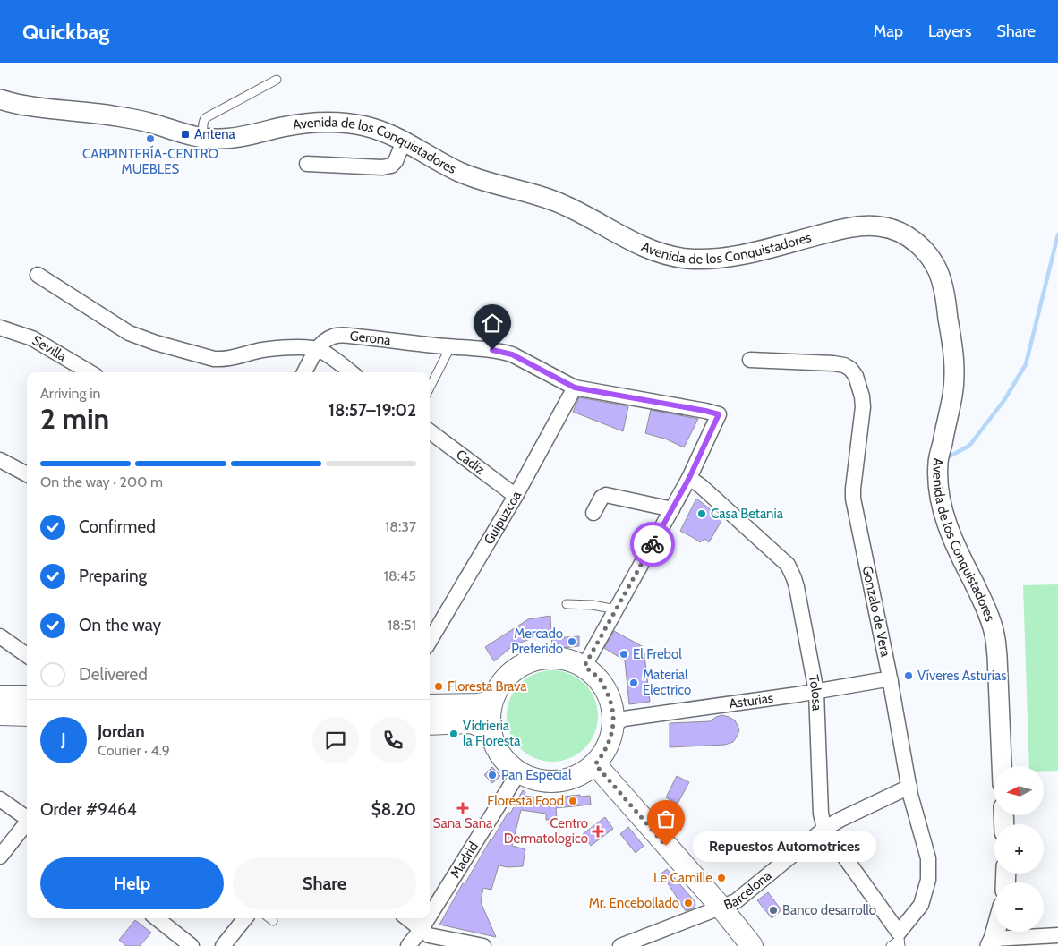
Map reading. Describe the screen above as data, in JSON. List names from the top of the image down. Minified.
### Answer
{"streets":{"street":["Avenida de los Conquistadores","Gerona","Sevilla","Cadiz","Guipúzcoa","Gonzalo de Vera","Tolosa","Asturias","Madrid","Barcelona"]},"crossings":[["Gerona","Guipúzcoa"],["Gerona","Tolosa"],["Cadiz","Guipúzcoa"],["Gonzalo de Vera","Tolosa"],["Gonzalo de Vera","Asturias"],["Gonzalo de Vera","Barcelona"],["Tolosa","Asturias"],["Tolosa","Barcelona"],["Asturias","Madrid"]],"places":{"transit":["Antena"],"other":["CARPINTERÍA-CENTRO MUEBLES","Casa Betania","Mercado Preferido","El Frebol","Víveres Asturias","Material Electrico","Floresta Brava","Vidrieria la Floresta","Pan Especial","Floresta Food","Repuestos Automotrices","Le Camille","Mr. Encebollado","Banco desarrollo"],"health":["Sana Sana","Centro Dermatologico"]},"north":"left","page":{"header":"Quickbag","nav":["Map","Layers","Share"],"heading":["2 min","Arriving in","18:57–19:02"],"panel":["Jordan","Courier · 4.9","Order #9464","$8.20"],"bar":"On the way · 200 m","list":[["Confirmed","18:37"],["Preparing","18:45"],["On the way","18:51"],"Delivered"],"round":"J","map_buttons":["+","−"],"bubble":"Repuestos Automotrices","buttons":["Help","Share"]}}
